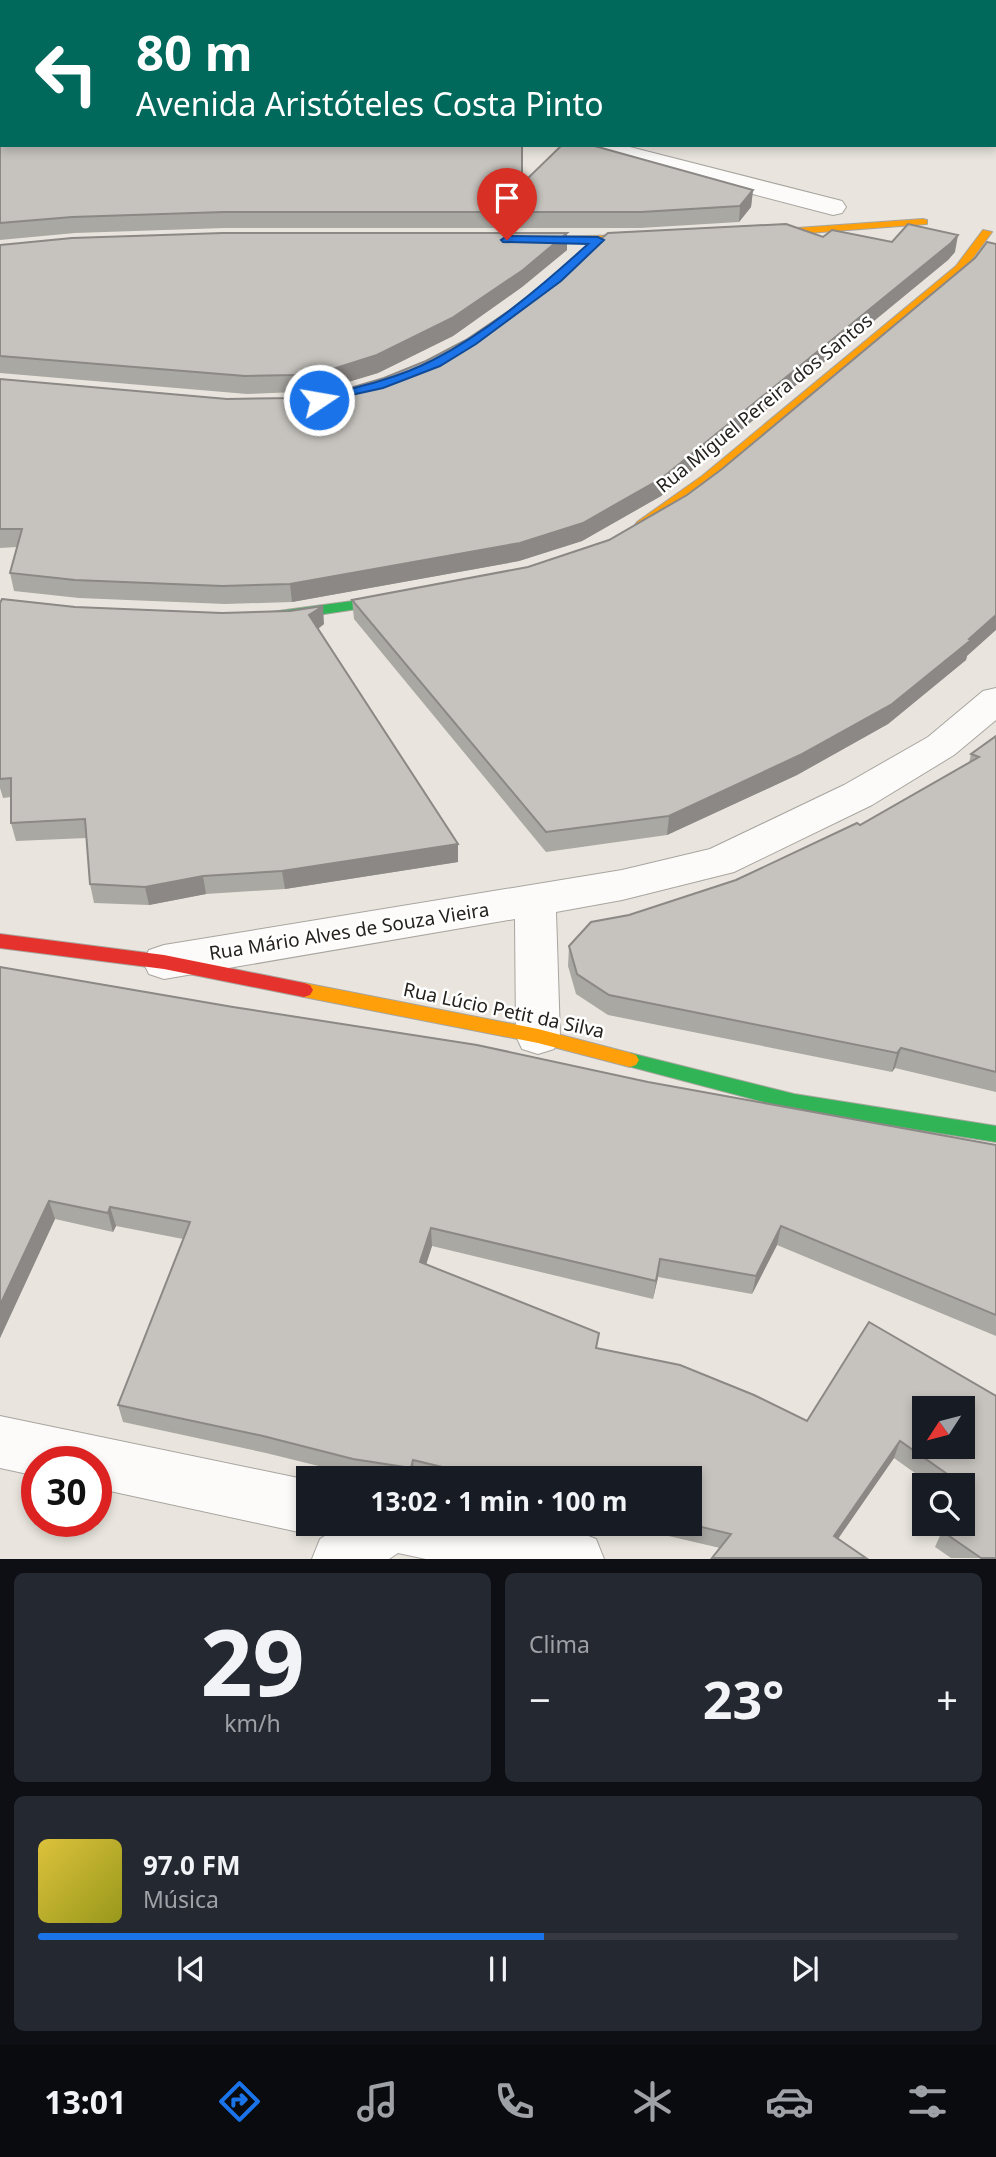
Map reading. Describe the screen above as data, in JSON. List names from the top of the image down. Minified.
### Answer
{"streets":{"street":["Rua Miguel Pereira dos Santos","Rua Mário Alves de Souza Vieira","Rua Lúcio Petit da Silva"]},"crossings":[["Rua Mário Alves de Souza Vieira","Rua Lúcio Petit da Silva"]],"north":"bottom left","page":{"turn":["80 m","Avenida Aristóteles Costa Pinto"],"limit":"30","trip":"13:02 · 1 min · 100 m","tile":[["29","km/h"],"Clima"],"heat":["−","23°","+"],"song":["97.0 FM","Música"],"tabs":"13:01"}}
